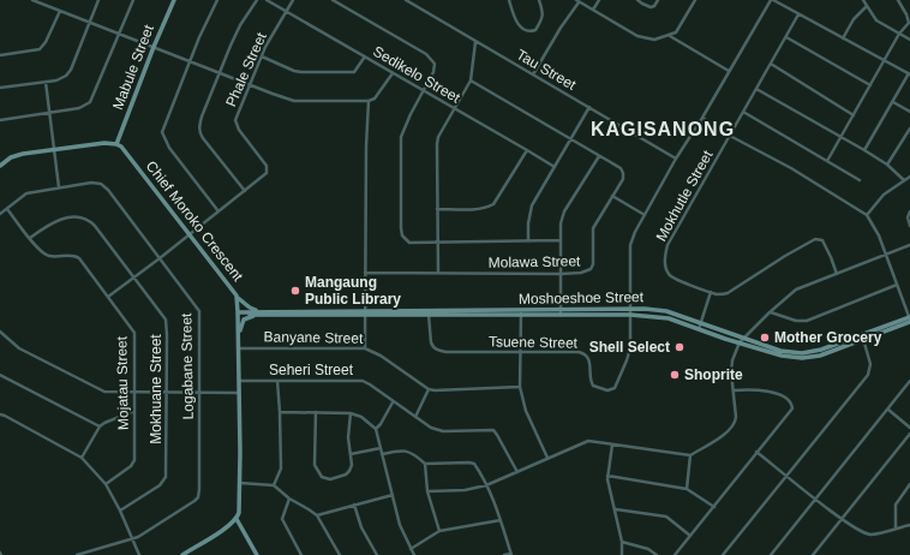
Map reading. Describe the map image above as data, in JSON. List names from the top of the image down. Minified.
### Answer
{"streets":{"street":["Mabule Street","Phale Street","Tau Street","Sedikelo Street","Mokhutle Street","Chief Moroko Crescent","Molawa Street","Moshoeshoe Street","Banyane Street","Tsuene Street","Logabane Street","Seheri Street","Mojatau Street","Mokhuane Street"]},"crossings":[["Mabule Street","Chief Moroko Crescent"],["Phale Street","Sedikelo Street"],["Phale Street","Chief Moroko Crescent"],["Phale Street","Logabane Street"],["Phale Street","Mojatau Street"],["Phale Street","Mokhuane Street"],["Tau Street","Tsuene Street"],["Chief Moroko Crescent","Moshoeshoe Street"],["Chief Moroko Crescent","Banyane Street"],["Chief Moroko Crescent","Seheri Street"],["Moshoeshoe Street","Tsuene Street"],["Logabane Street","Mojatau Street"],["Mojatau Street","Mokhuane Street"]],"districts":["KAGISANONG"],"places":["Mangaung Public Library","Mother Grocery","Shell Select","Shoprite"]}
